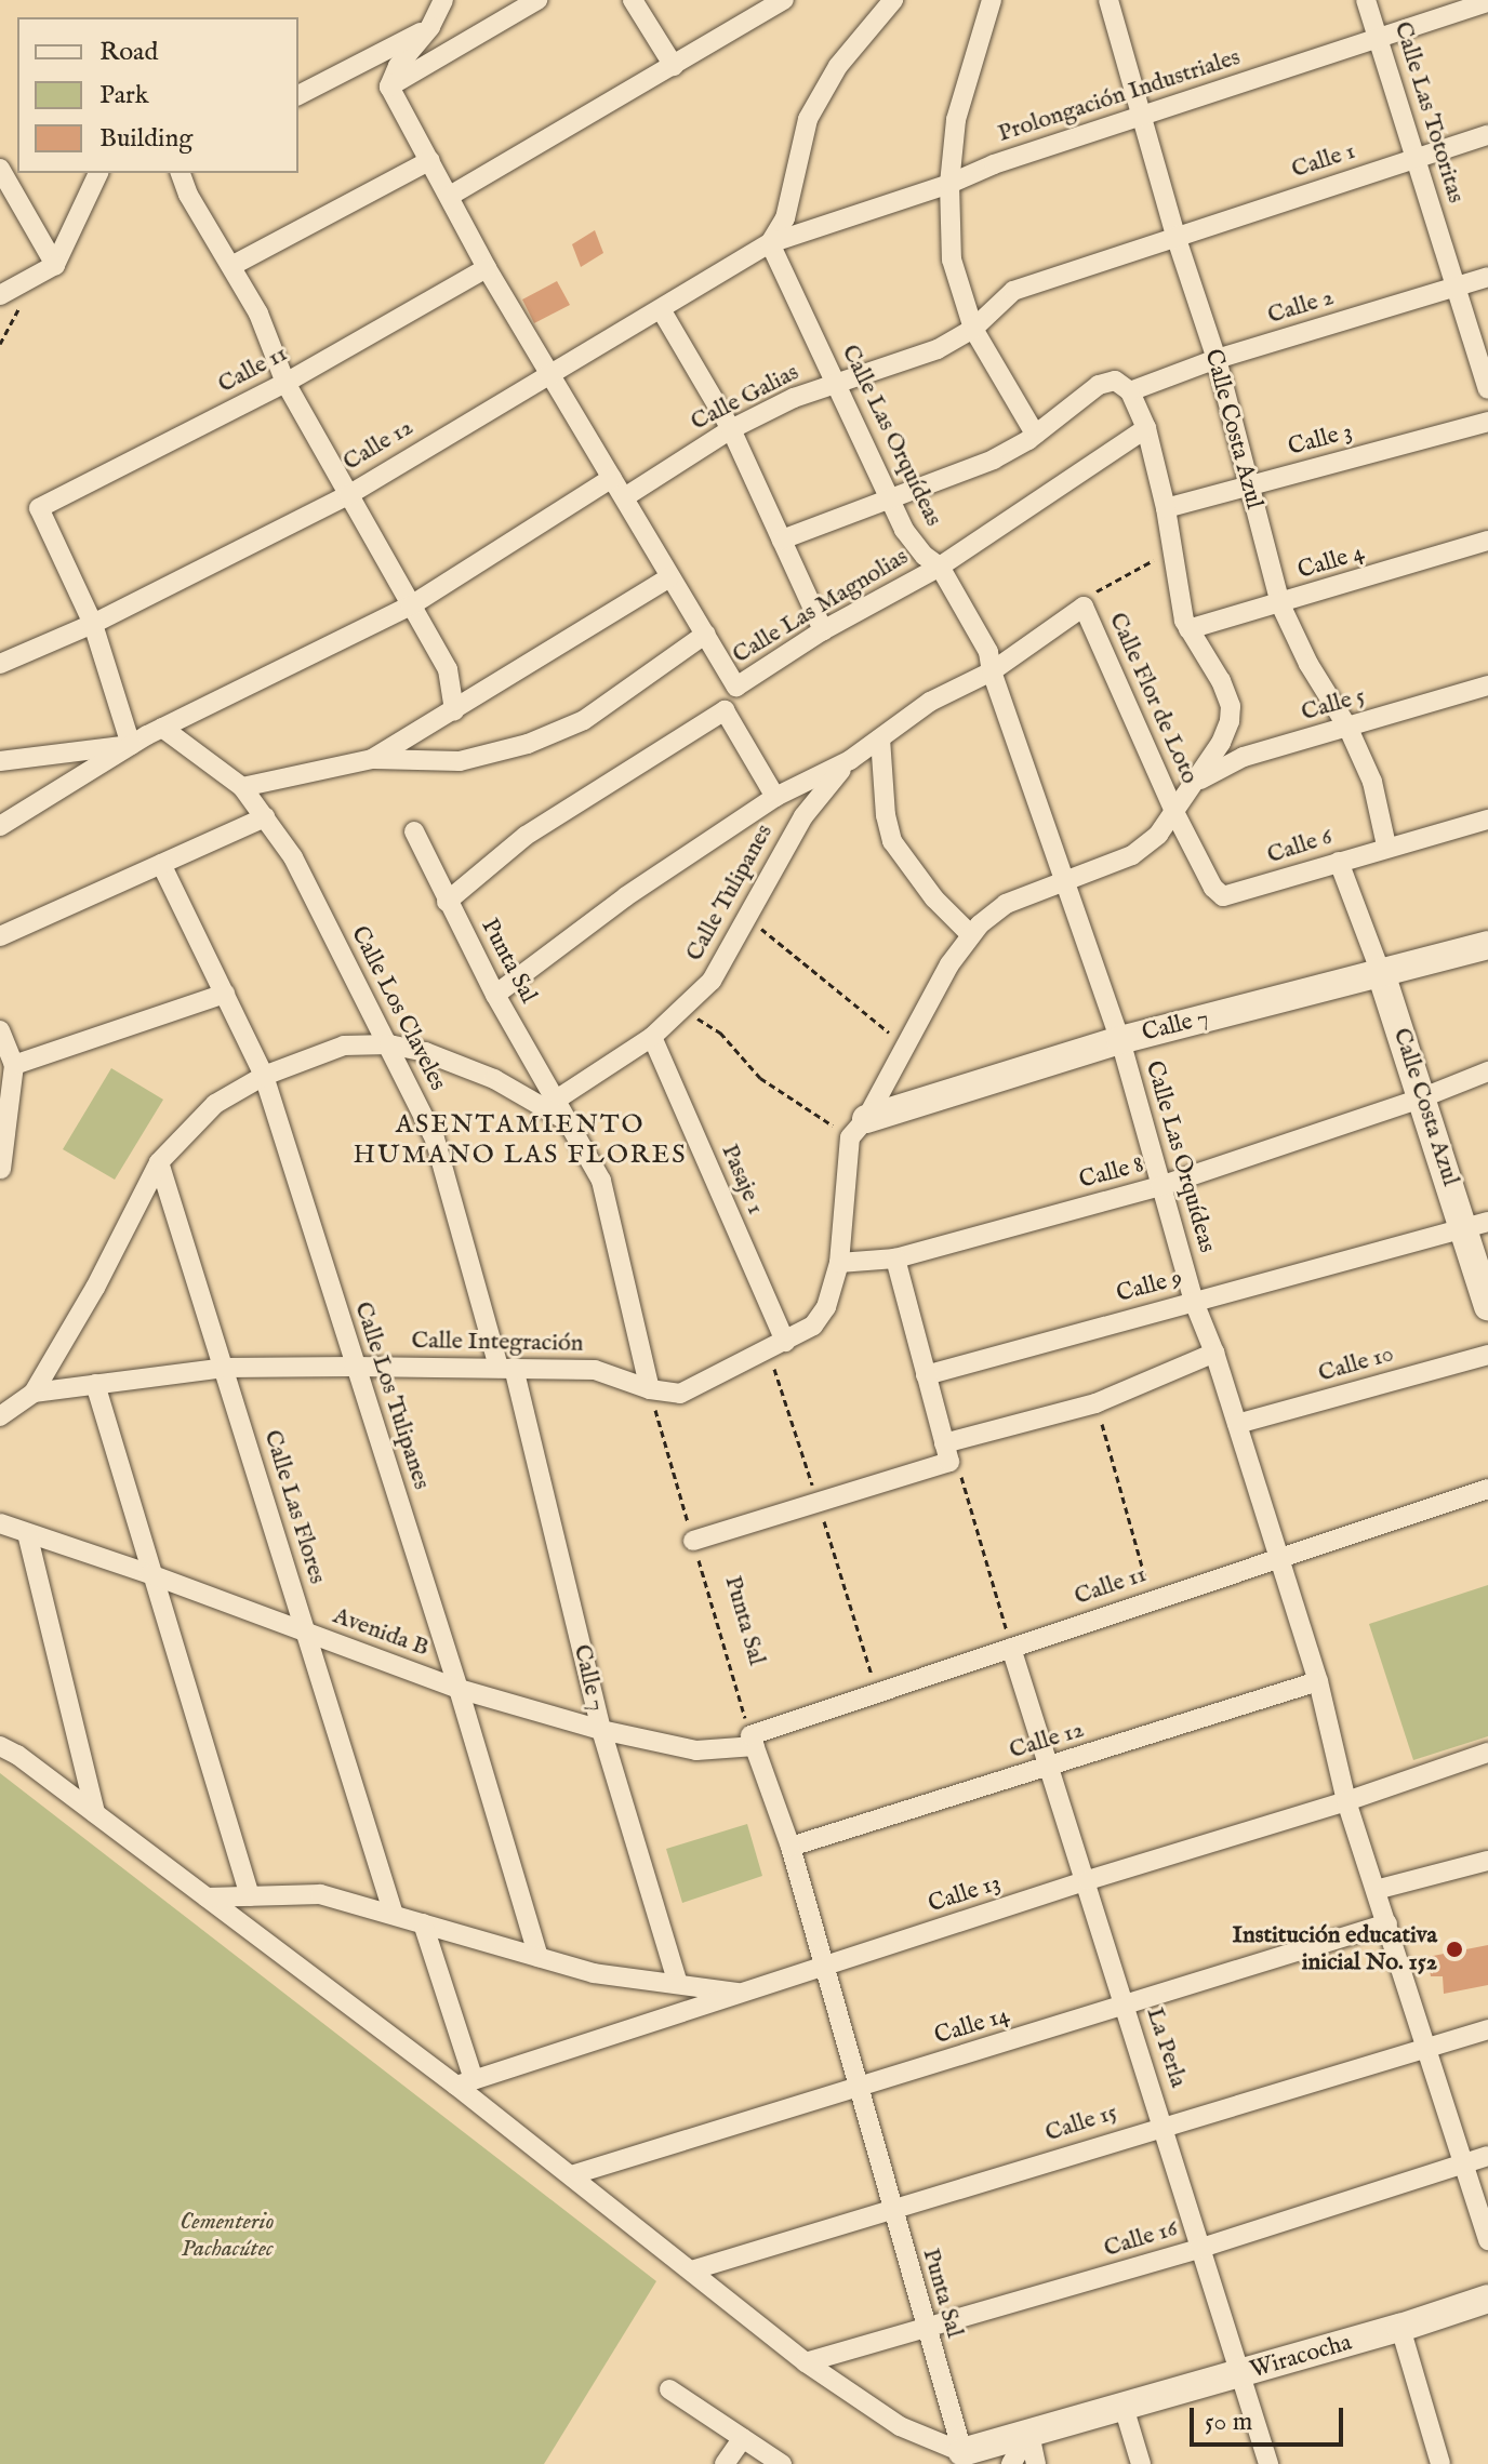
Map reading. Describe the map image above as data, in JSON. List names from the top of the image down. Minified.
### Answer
{"streets":{"street":["Prolongación Industriales","Calle Las Totoritas","Calle 1","Calle 2","Calle 11","Calle Galias","Calle Costa Azul","Calle Las Orquídeas","Calle 3","Calle 12","Calle 4","Calle Las Magnolias","Calle Flor de Loto","Calle 5","Calle 6","Calle Tulipanes","Punta Sal","Calle Los Claveles","Calle 7","Calle 8","Pasaje 1","Calle 9","Calle Integración","Calle 10","Calle Los Tulipanes","Calle Las Flores","Avenida B","Calle 13","Calle 14","La Perla","Calle 15","Calle 16","Wiracocha"]},"crossings":[["Prolongación Industriales","Calle Las Totoritas"],["Prolongación Industriales","Calle Costa Azul"],["Prolongación Industriales","Calle Las Orquídeas"],["Prolongación Industriales","Calle 12"],["Calle Las Totoritas","Calle 1"],["Calle Las Totoritas","Calle 2"],["Calle 1","Calle Galias"],["Calle 1","Calle Costa Azul"],["Calle 2","Calle Costa Azul"],["Calle 2","Calle Integración"],["Calle 11","Calle Las Orquídeas"],["Calle 11","Calle 12"],["Calle 11","Punta Sal"],["Calle 11","Avenida B"],["Calle 11","La Perla"],["Calle Galias","Calle Costa Azul"],["Calle Galias","Calle Las Orquídeas"],["Calle Costa Azul","Calle 3"],["Calle Costa Azul","Calle 4"],["Calle Costa Azul","Calle 5"],["Calle Costa Azul","Calle 6"],["Calle Costa Azul","Calle 7"],["Calle Costa Azul","Calle 8"],["Calle Costa Azul","Calle 9"],["Calle Las Orquídeas","Calle 12"],["Calle Las Orquídeas","Calle Las Magnolias"],["Calle Las Orquídeas","Calle Tulipanes"],["Calle Las Orquídeas","Calle 7"],["Calle Las Orquídeas","Calle 8"],["Calle Las Orquídeas","Calle 9"],["Calle Las Orquídeas","Calle Integración"],["Calle Las Orquídeas","Calle 10"],["Calle Las Orquídeas","Calle 13"],["Calle Las Orquídeas","Calle 14"],["Calle Las Orquídeas","Calle 15"],["Calle Las Orquídeas","Calle 16"],["Calle 3","Calle Integración"],["Calle 12","Punta Sal"],["Calle 12","La Perla"],["Calle 4","Calle Integración"],["Calle Las Magnolias","Calle Integración"],["Calle Flor de Loto","Calle 6"],["Calle Flor de Loto","Calle Tulipanes"],["Calle Flor de Loto","Calle Integración"],["Calle 5","Calle Integración"],["Calle 6","Calle Integración"],["Calle Tulipanes","Punta Sal"],["Calle Tulipanes","Pasaje 1"],["Punta Sal","Calle Integración"],["Punta Sal","Avenida B"],["Punta Sal","Calle 13"],["Punta Sal","Calle 14"],["Punta Sal","Calle 15"],["Punta Sal","Calle 16"],["Punta Sal","Wiracocha"],["Calle Los Claveles","Calle 7"],["Calle Los Claveles","Calle Integración"],["Calle 7","Calle Integración"],["Calle 7","Avenida B"],["Calle 8","Calle Integración"],["Pasaje 1","Calle Integración"],["Calle Integración","Calle Los Tulipanes"],["Calle Integración","Calle Las Flores"],["Calle Los Tulipanes","Avenida B"],["Calle Las Flores","Avenida B"],["Calle 13","La Perla"],["Calle 14","La Perla"],["La Perla","Calle 15"],["La Perla","Calle 16"],["La Perla","Wiracocha"]],"districts":["ASENTAMIENTO HUMANO LAS FLORES"],"parks":["Cementerio Pachacútec"],"places":["Institución educativa inicial No. 152"],"legend":["Road","Park","Building"],"scale_bar":"50 m"}
